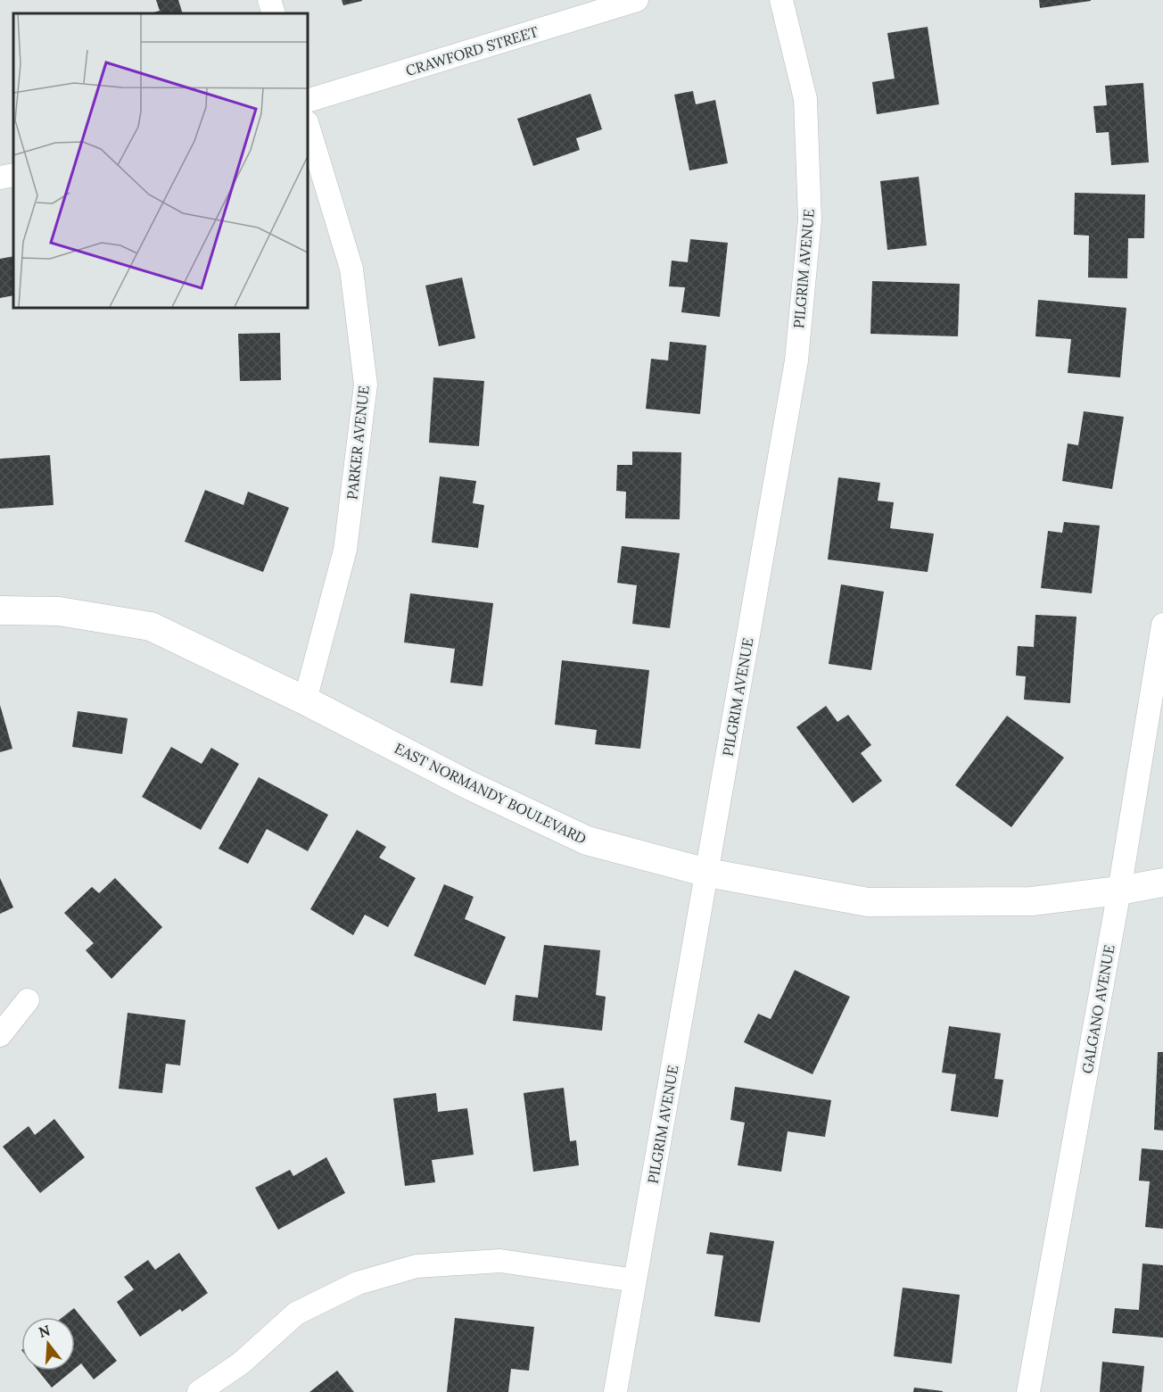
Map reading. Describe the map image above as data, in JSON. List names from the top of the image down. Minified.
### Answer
{"streets":{"street":["CRAWFORD STREET","PILGRIM AVENUE","PARKER AVENUE","EAST NORMANDY BOULEVARD","GALGANO AVENUE"]},"crossings":[["PILGRIM AVENUE","EAST NORMANDY BOULEVARD"],["PARKER AVENUE","EAST NORMANDY BOULEVARD"],["EAST NORMANDY BOULEVARD","GALGANO AVENUE"]],"north":"top"}
